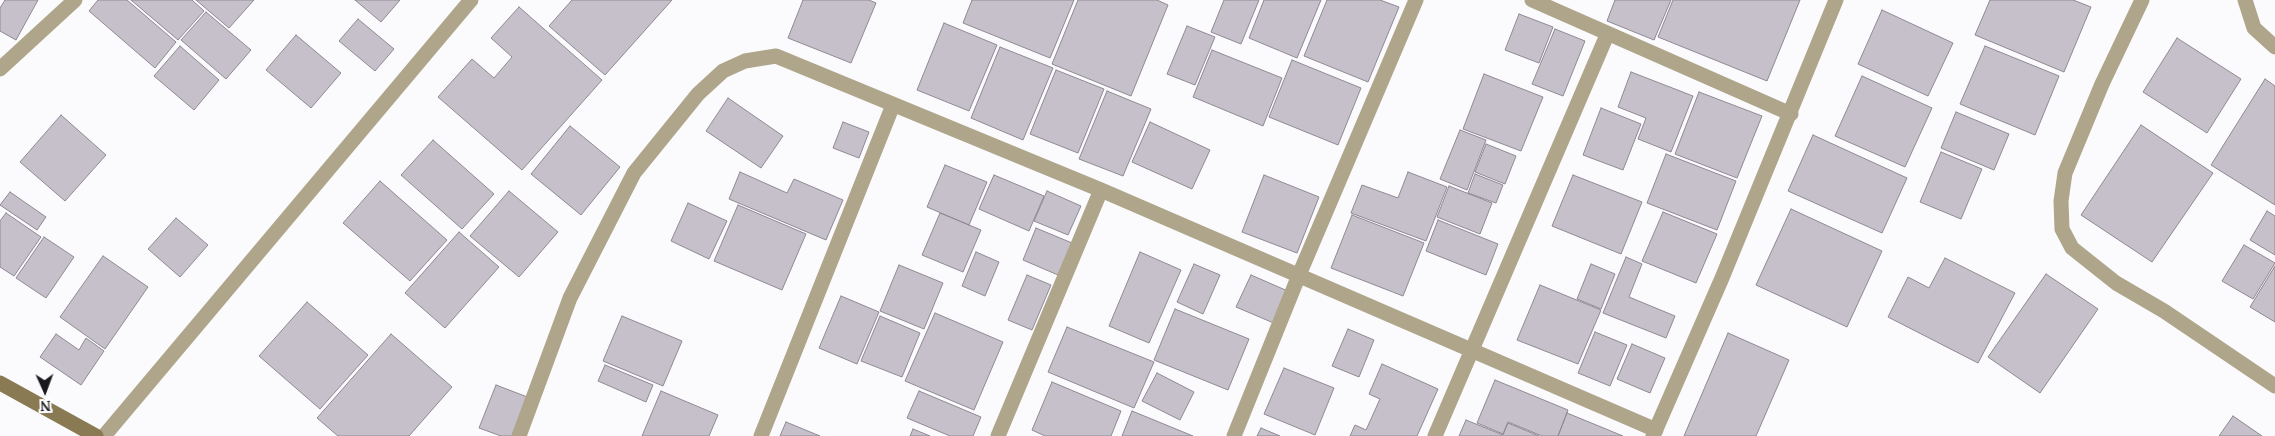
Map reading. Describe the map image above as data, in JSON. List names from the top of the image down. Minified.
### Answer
{"north":"bottom"}
